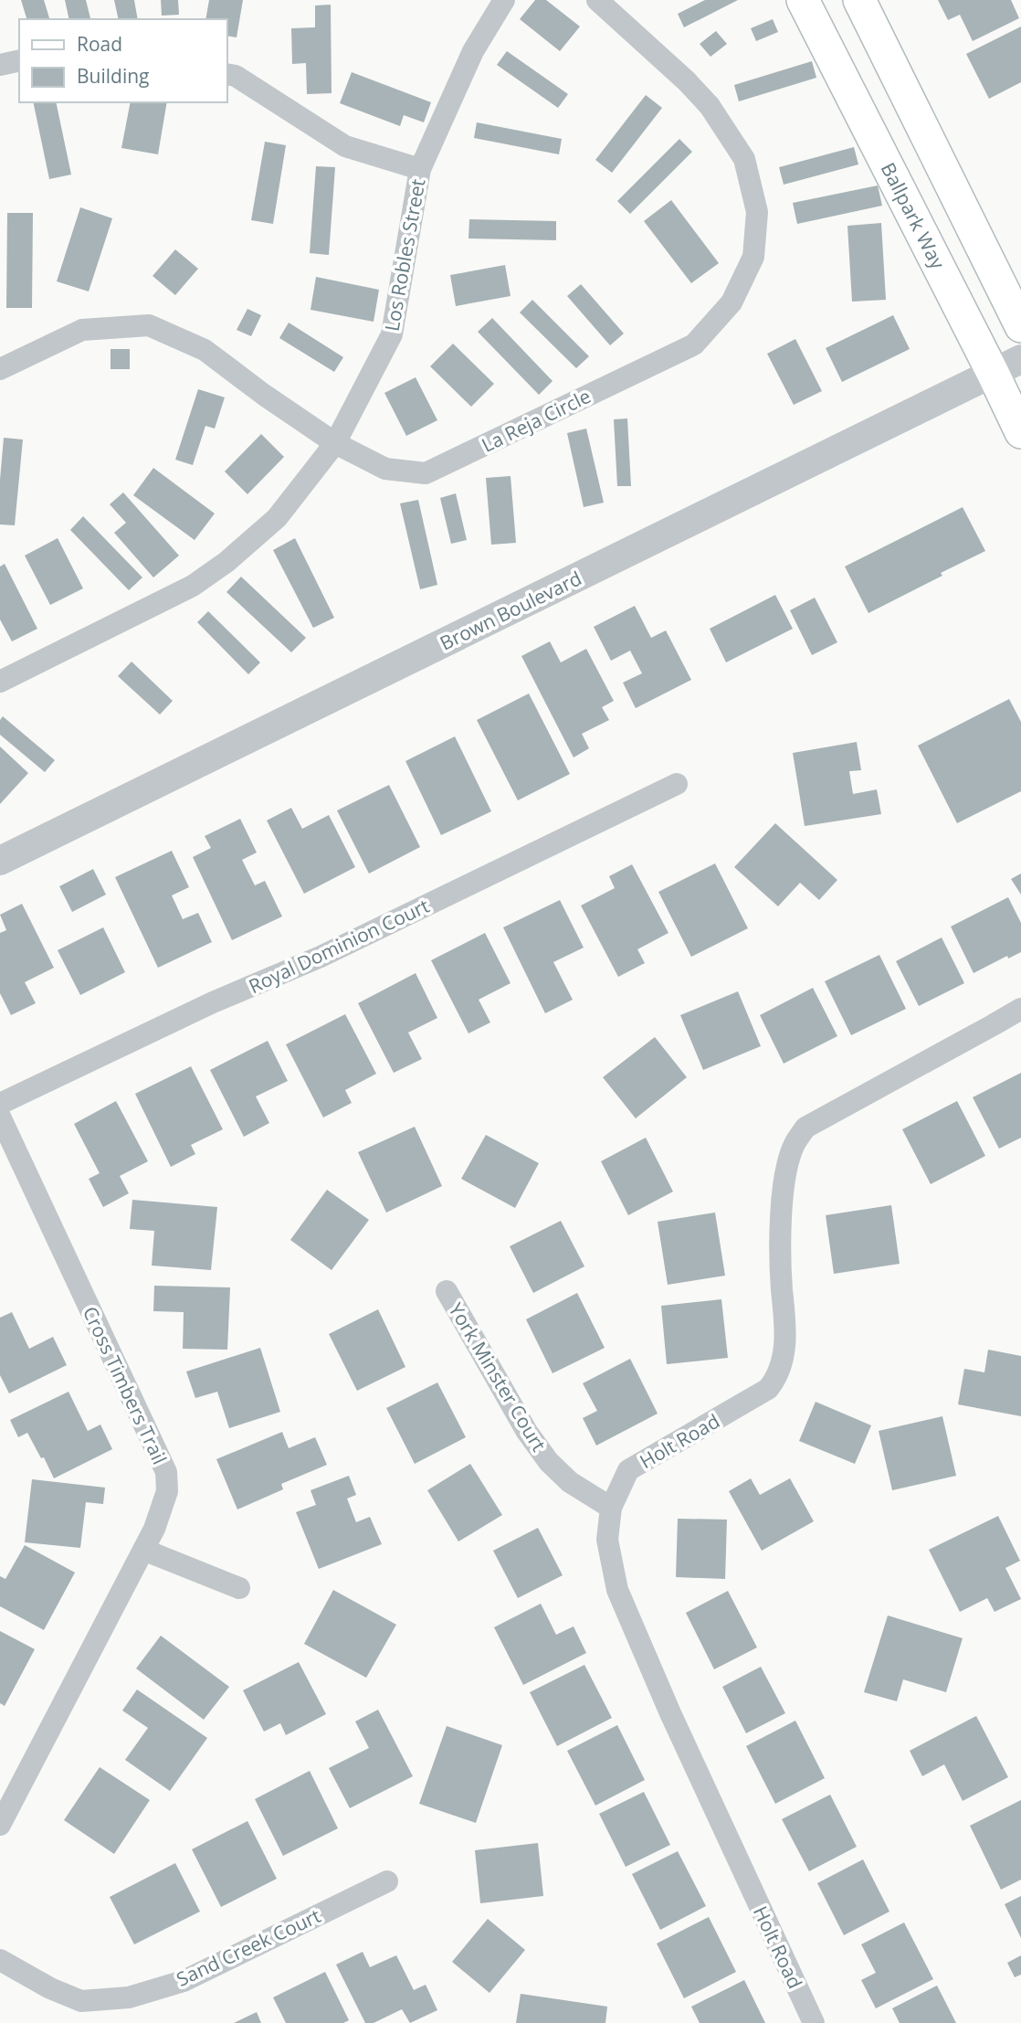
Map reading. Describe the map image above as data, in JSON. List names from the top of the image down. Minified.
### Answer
{"streets":{"main road":["Ballpark Way"],"street":["Los Robles Street","La Reja Circle","Brown Boulevard","Royal Dominion Court","York Minster Court","Cross Timbers Trail","Holt Road","Sand Creek Court"]},"crossings":[["Ballpark Way","Brown Boulevard"],["Los Robles Street","La Reja Circle"],["York Minster Court","Holt Road"]],"legend":["Road","Building"]}
